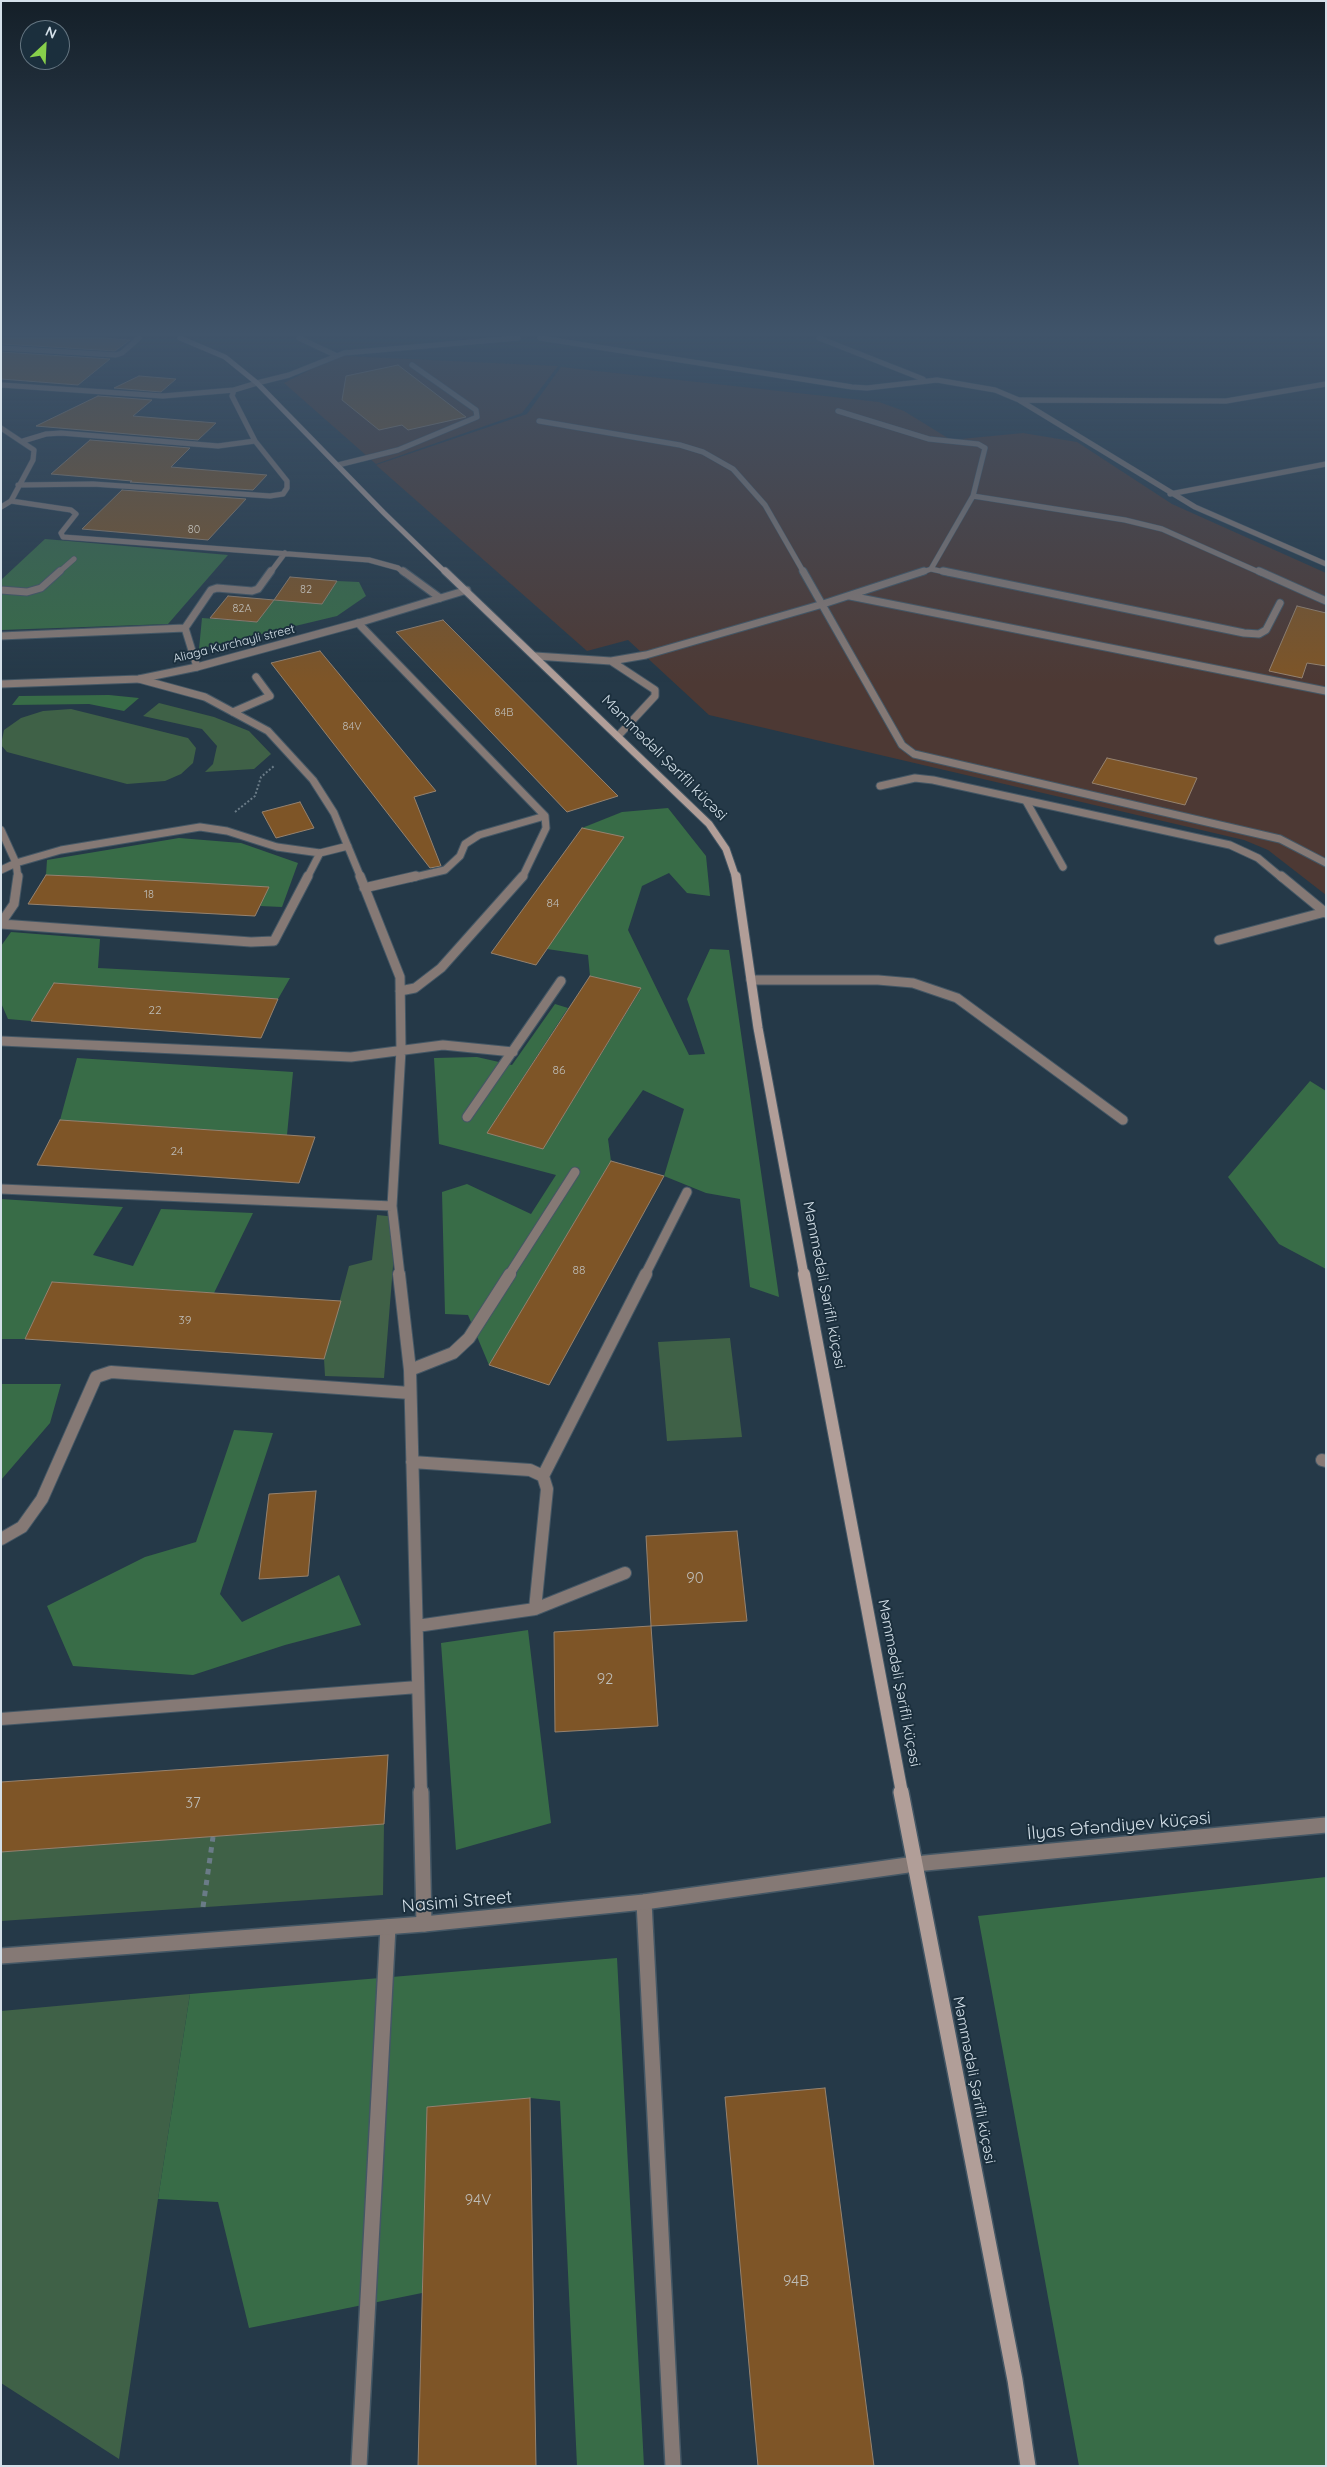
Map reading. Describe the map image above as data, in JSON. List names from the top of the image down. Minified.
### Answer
{"streets":{"street":["Aliaga Kurchayli street","Məmmədəli Şərifli küçəsi","İlyas Əfəndiyev küçəsi","Nasimi Street"]},"crossings":[["Aliaga Kurchayli street","Məmmədəli Şərifli küçəsi"],["Məmmədəli Şərifli küçəsi","İlyas Əfəndiyev küçəsi"],["Məmmədəli Şərifli küçəsi","Nasimi Street"],["İlyas Əfəndiyev küçəsi","Nasimi Street"]],"house_numbers":["80","82","82A","84B","84V","18","84","22","86","24","88","39","90","92","37","94V","94B"],"north":"top right"}
